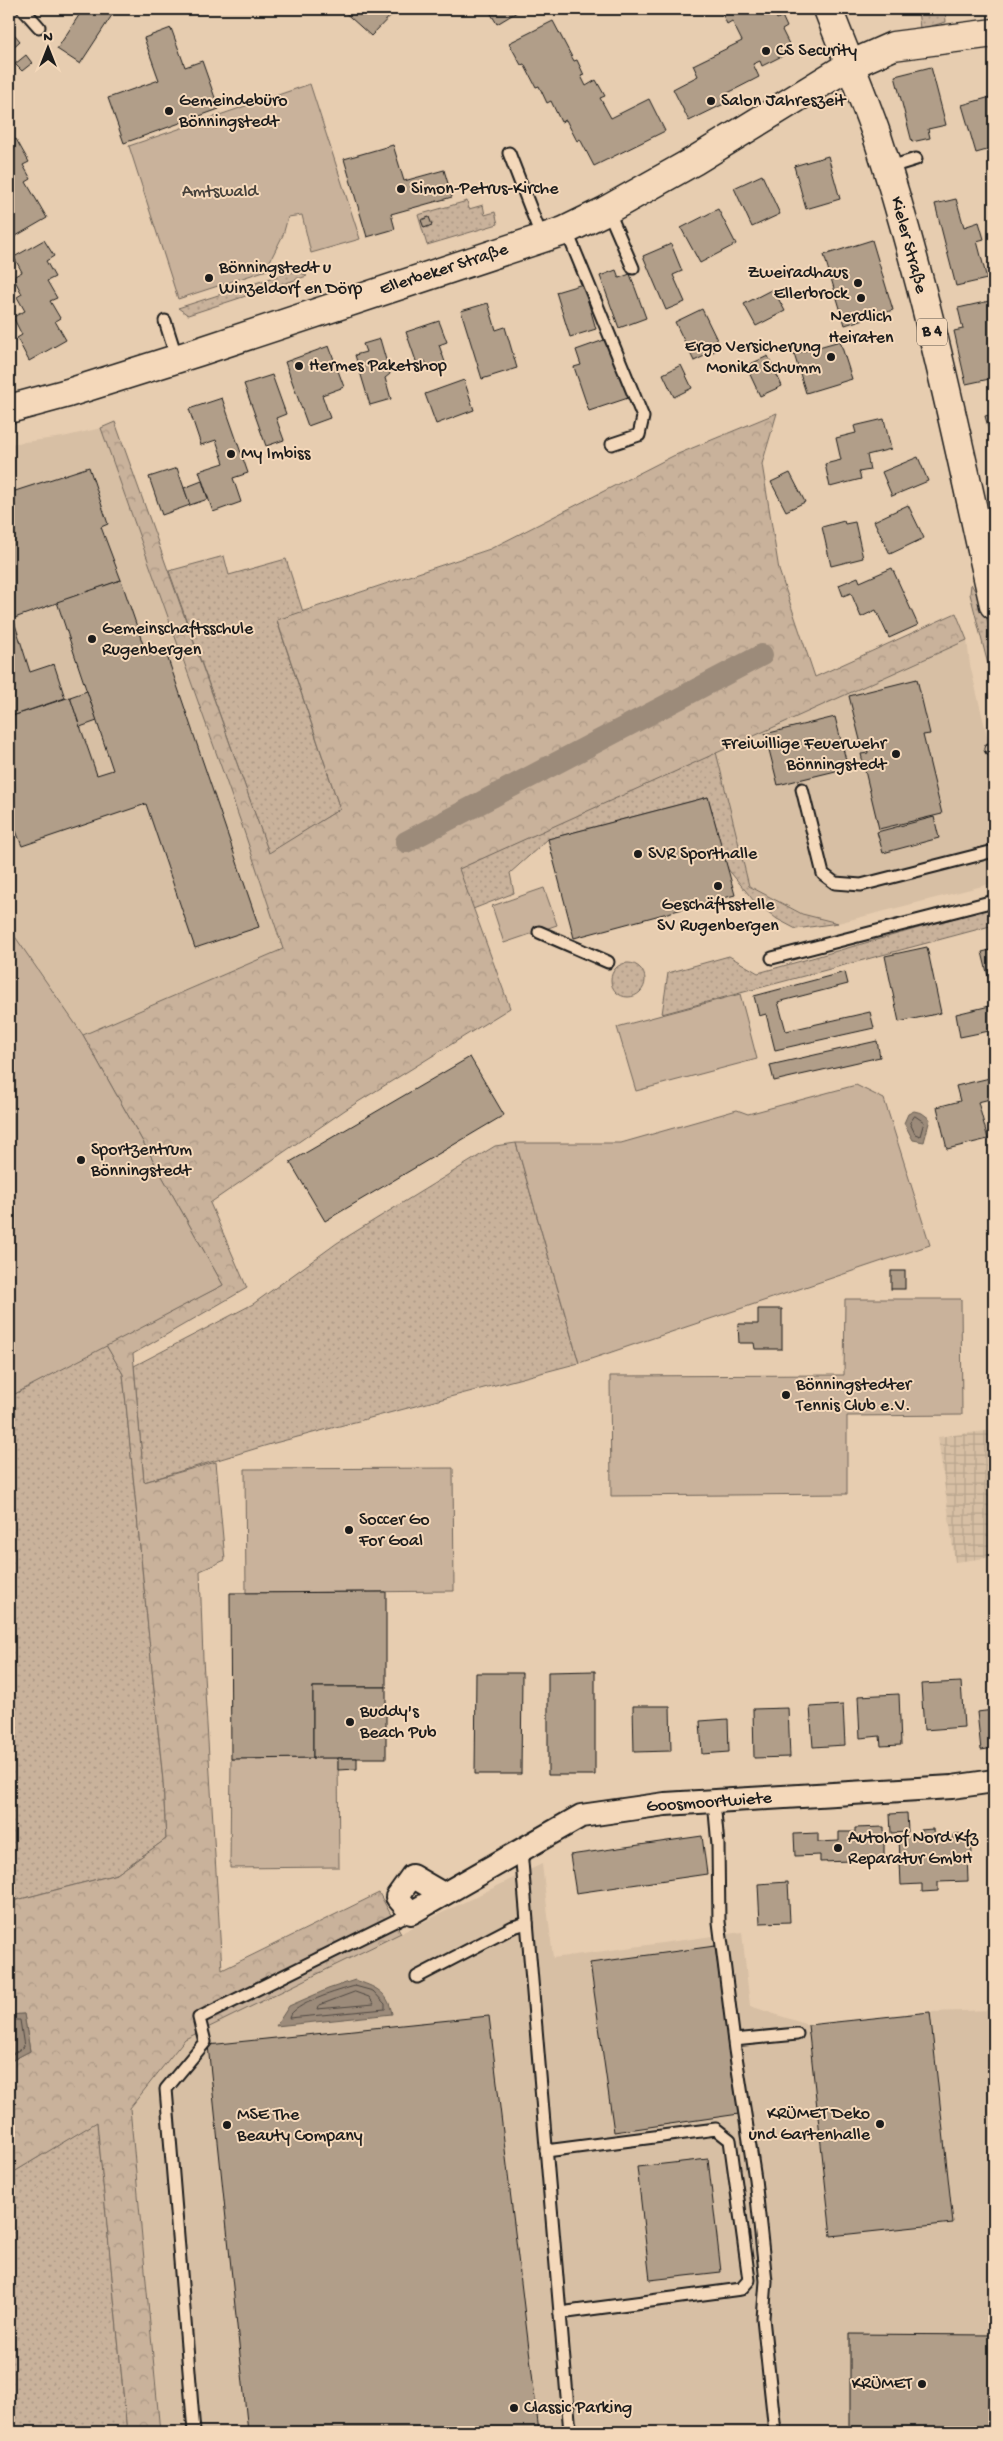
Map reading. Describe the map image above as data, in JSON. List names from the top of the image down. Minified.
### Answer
{"streets":{"main road":["Kieler Straße","Ellerbeker Straße","B 4"],"street":["Goosmoortwiete"]},"crossings":[["Kieler Straße","Ellerbeker Straße"]],"parks":["Amtswald"],"places":["CS Security","Salon Jahreszeit","Gemeindebüro Bönningstedt","Simon-Petrus-Kirche","Bönningstedt u Winzeldorf en Dörp","Zweiradhaus Ellerbrock","Nerdlich Heiraten","Ergo Versicherung Monika Schumm","Hermes Paketshop","My Imbiss","Gemeinschaftsschule Rugenbergen","Freiwillige Feuerwehr Bönningstedt","SVR Sporthalle","Geschäftsstelle SV Rugenbergen","Sportzentrum Bönningstedt","Bönningstedter Tennis Club e.V.","Soccer Go For Goal","Buddy's Beach Pub","Autohof Nord Kfz Reparatur GmbH","KRÜMET Deko und Gartenhalle","MSE The Beauty Company","KRÜMET","Classic Parking"],"north":"top"}
